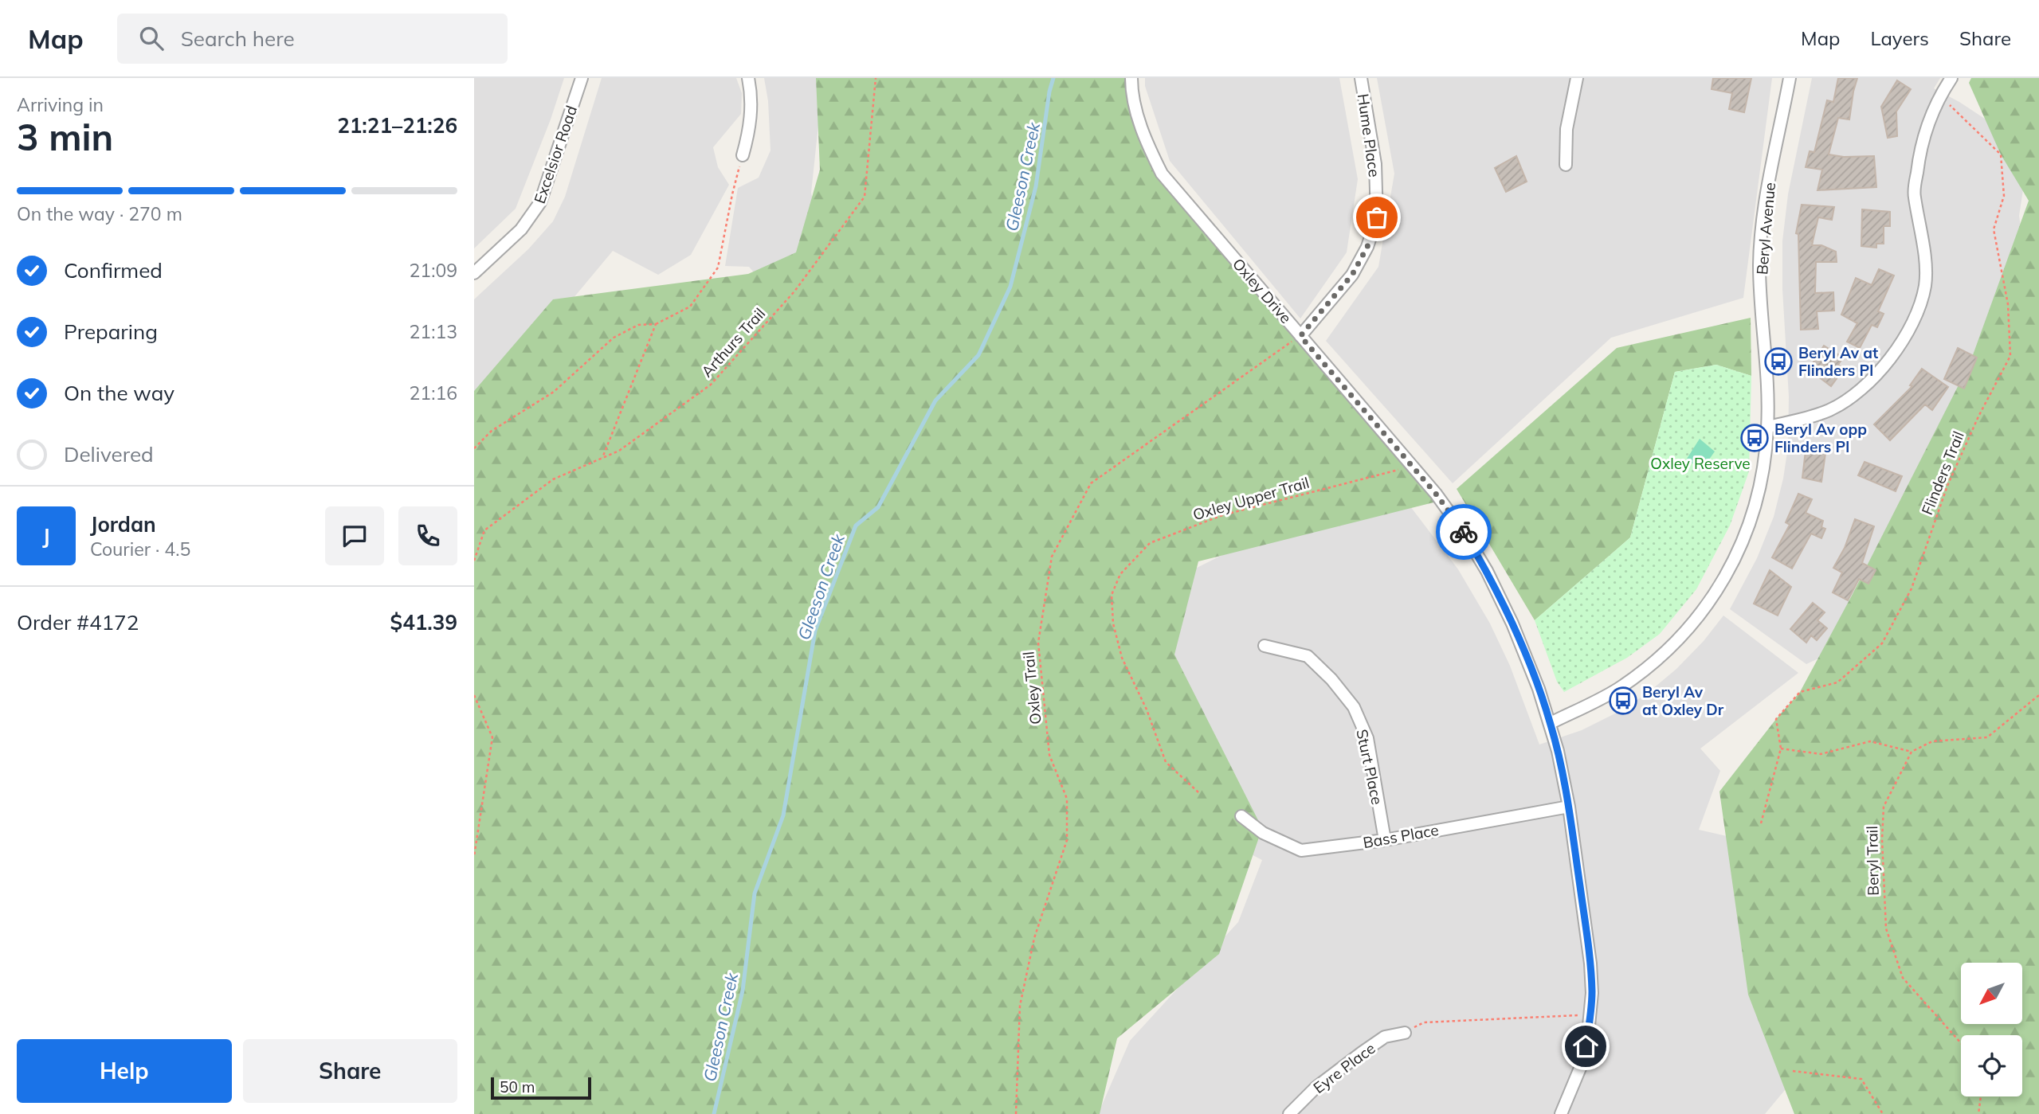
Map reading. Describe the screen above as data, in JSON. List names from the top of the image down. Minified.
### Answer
{"streets":{"street":["Hume Place","Excelsior Road","Beryl Avenue","Oxley Drive","Sturt Place","Bass Place","Eyre Place"],"path":["Arthurs Trail","Flinders Trail","Oxley Upper Trail","Oxley Trail","Beryl Trail"]},"crossings":[["Hume Place","Oxley Drive"],["Hume Place","Oxley Trail"],["Beryl Avenue","Oxley Drive"],["Oxley Drive","Oxley Upper Trail"],["Oxley Drive","Oxley Trail"],["Oxley Drive","Bass Place"],["Sturt Place","Bass Place"]],"water":["Gleeson Creek"],"parks":["Oxley Reserve"],"places":{"bus stop":["Beryl Av at Flinders Pl","Beryl Av opp Flinders Pl","Beryl Av at Oxley Dr"]},"scale_bar":"50 m","north":"bottom left","page":{"header":"Map","search":"Search here","nav":["Map","Layers","Share"],"heading":["3 min","Arriving in","21:21–21:26"],"panel":["Jordan","Courier · 4.5","Order #4172","$41.39"],"bar":"On the way · 270 m","list":[["Confirmed","21:09"],["Preparing","21:13"],["On the way","21:16"],"Delivered"],"round":"J","buttons":["Help","Share"],"scale":"50 m"}}
